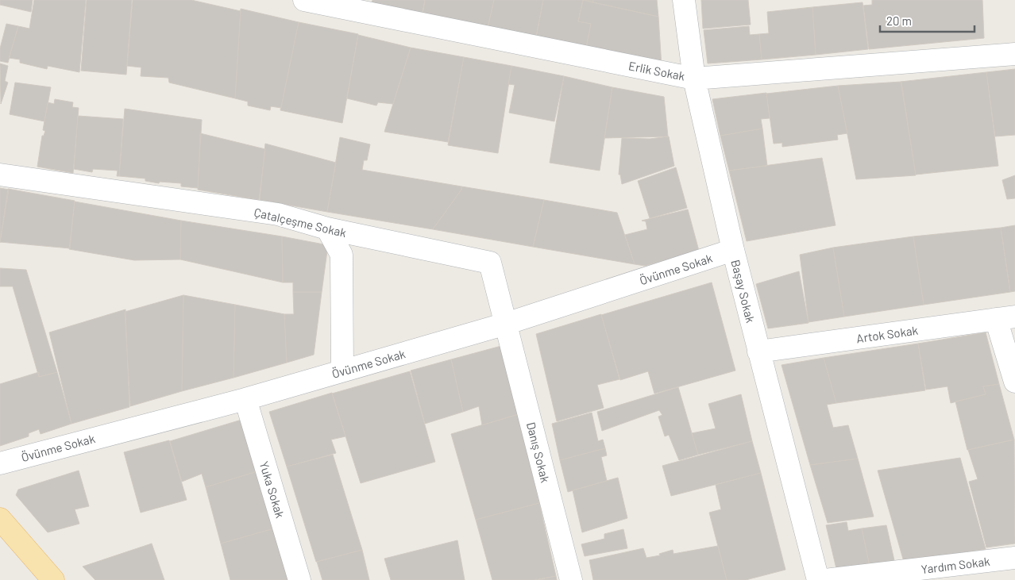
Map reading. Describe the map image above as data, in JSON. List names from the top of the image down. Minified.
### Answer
{"streets":{"street":["Erlik Sokak","Çatalçeşme Sokak","Övünme Sokak","Başay Sokak","Artok Sokak","Danış Sokak","Yuka Sokak","Yardım Sokak"]},"crossings":[["Erlik Sokak","Başay Sokak"],["Çatalçeşme Sokak","Övünme Sokak"],["Çatalçeşme Sokak","Danış Sokak"],["Övünme Sokak","Başay Sokak"],["Övünme Sokak","Danış Sokak"],["Övünme Sokak","Yuka Sokak"],["Başay Sokak","Artok Sokak"]],"scale_bar":"20 m"}
